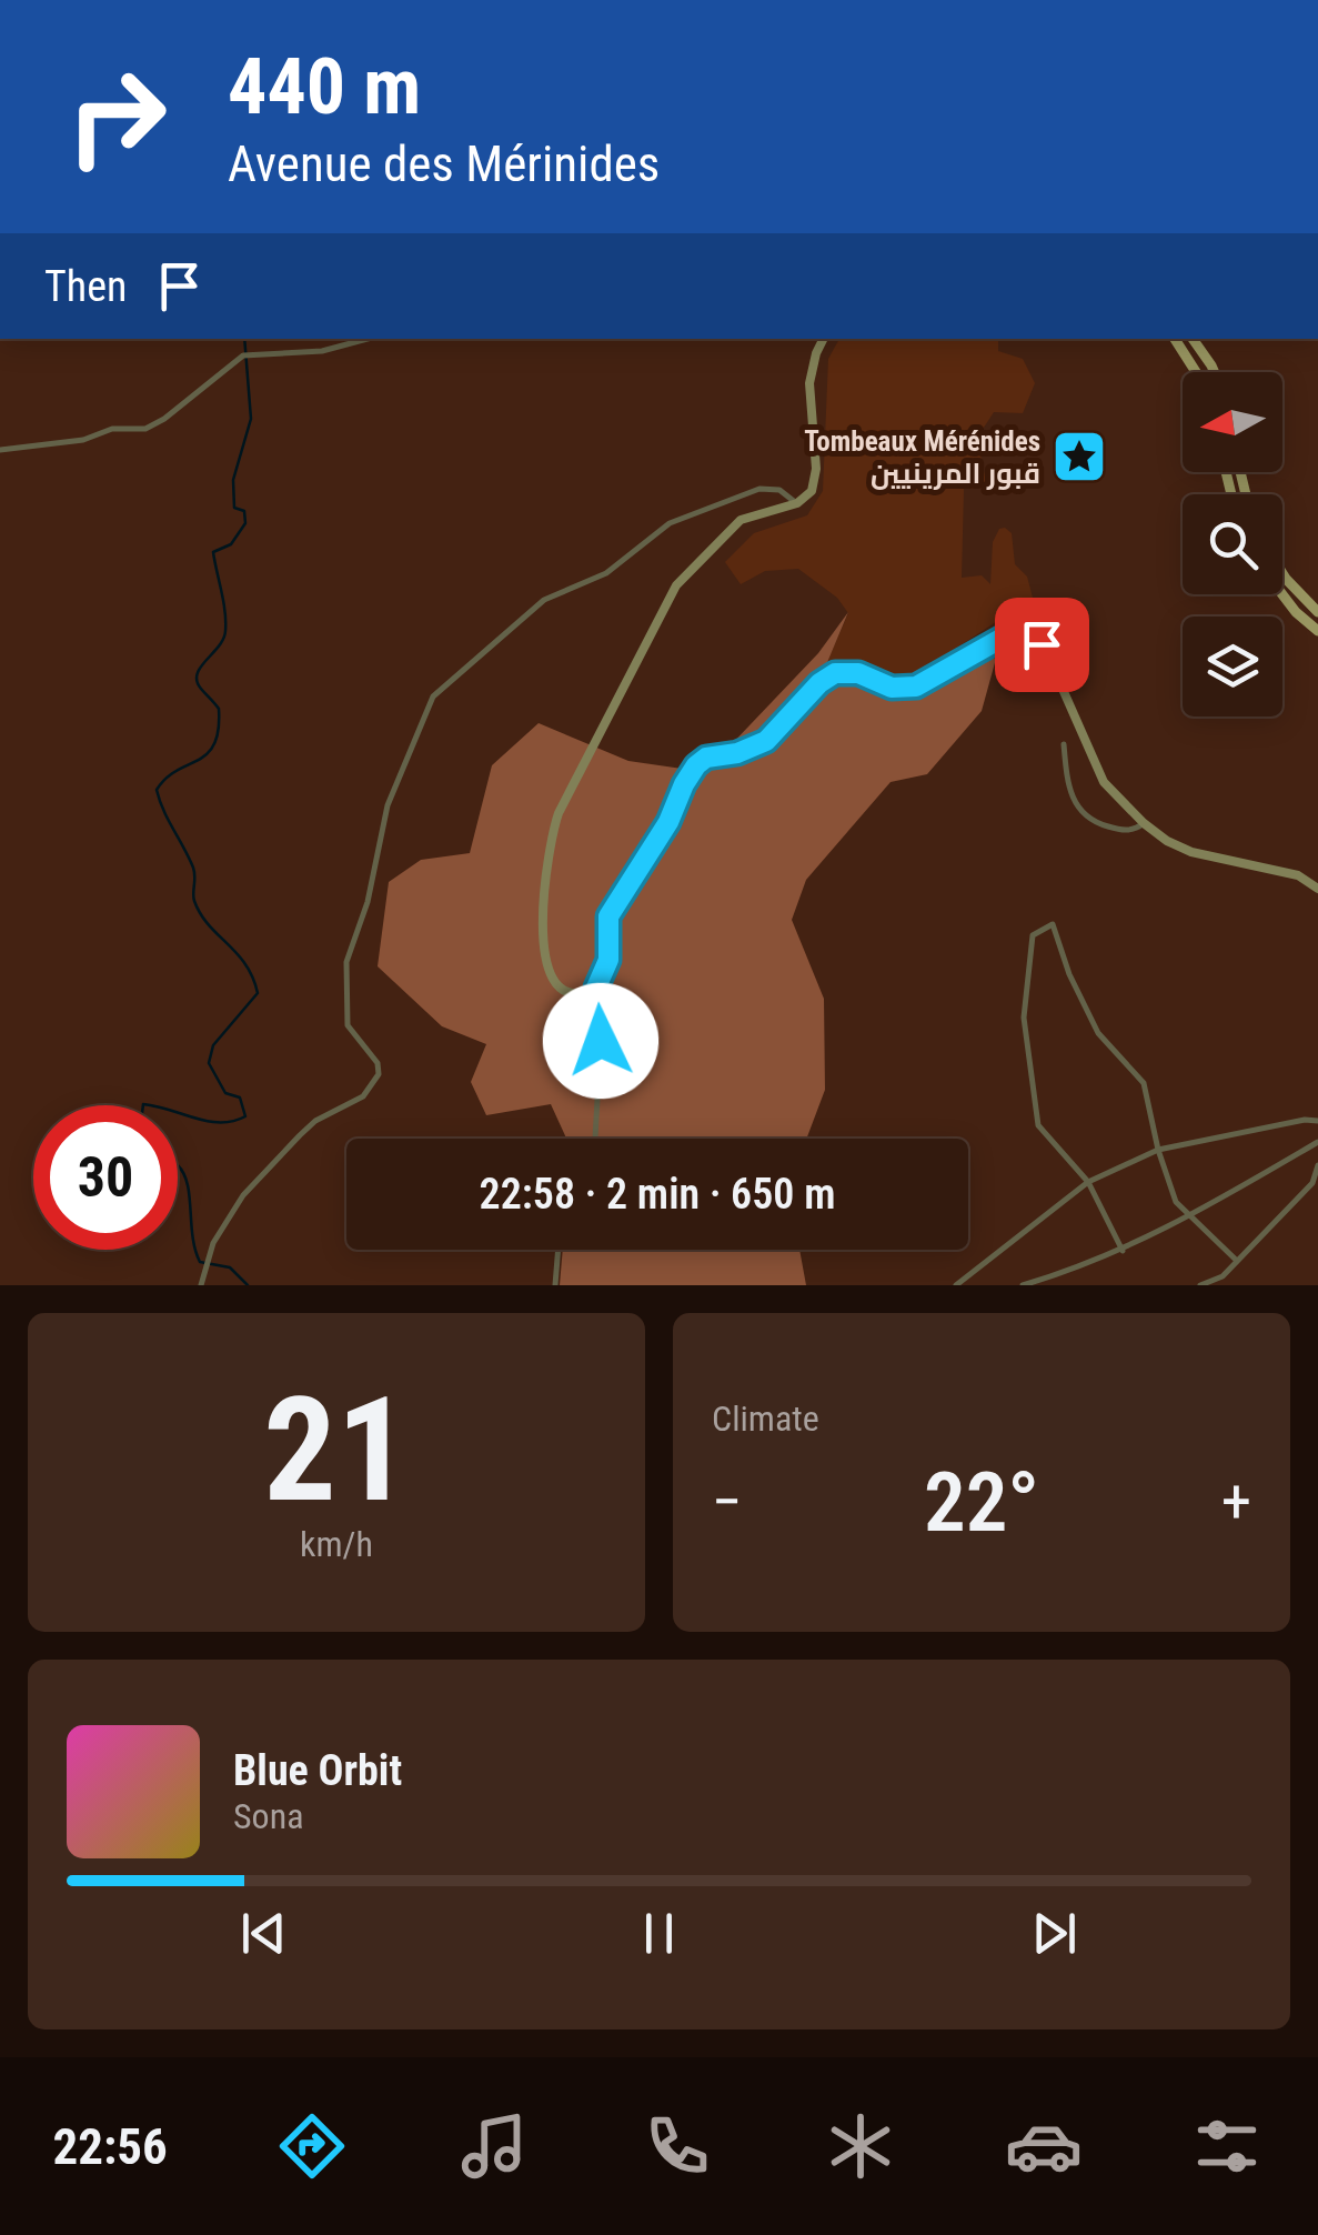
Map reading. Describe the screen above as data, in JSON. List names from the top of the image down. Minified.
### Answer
{"places":{"place":["Tombeaux Mérénides قبور المرينيين"]},"north":"left","page":{"turn":["440 m","Avenue des Mérinides"],"then":"Then","limit":"30","trip":"22:58 · 2 min · 650 m","tile":[["21","km/h"],"Climate"],"heat":["−","22°","+"],"song":["Blue Orbit","Sona"],"tabs":"22:56"}}
